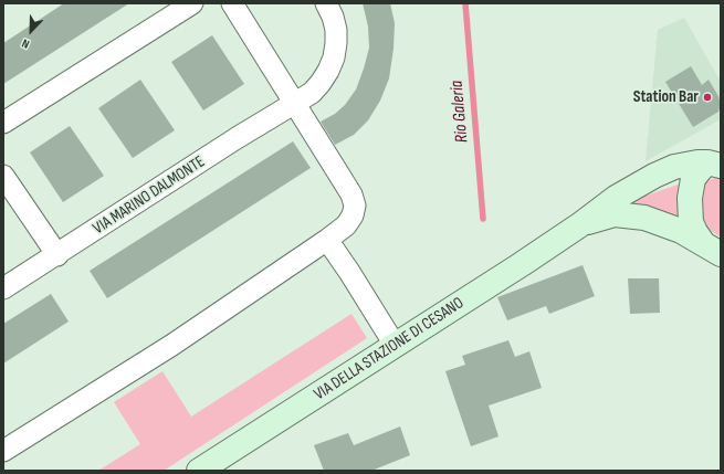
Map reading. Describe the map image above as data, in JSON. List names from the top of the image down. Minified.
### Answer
{"streets":{"street":["VIA MARINO DALMONTE","VIA DELLA STAZIONE DI CESANO"]},"water":["Rio Galeria"],"places":["Station Bar"],"north":"bottom left"}
